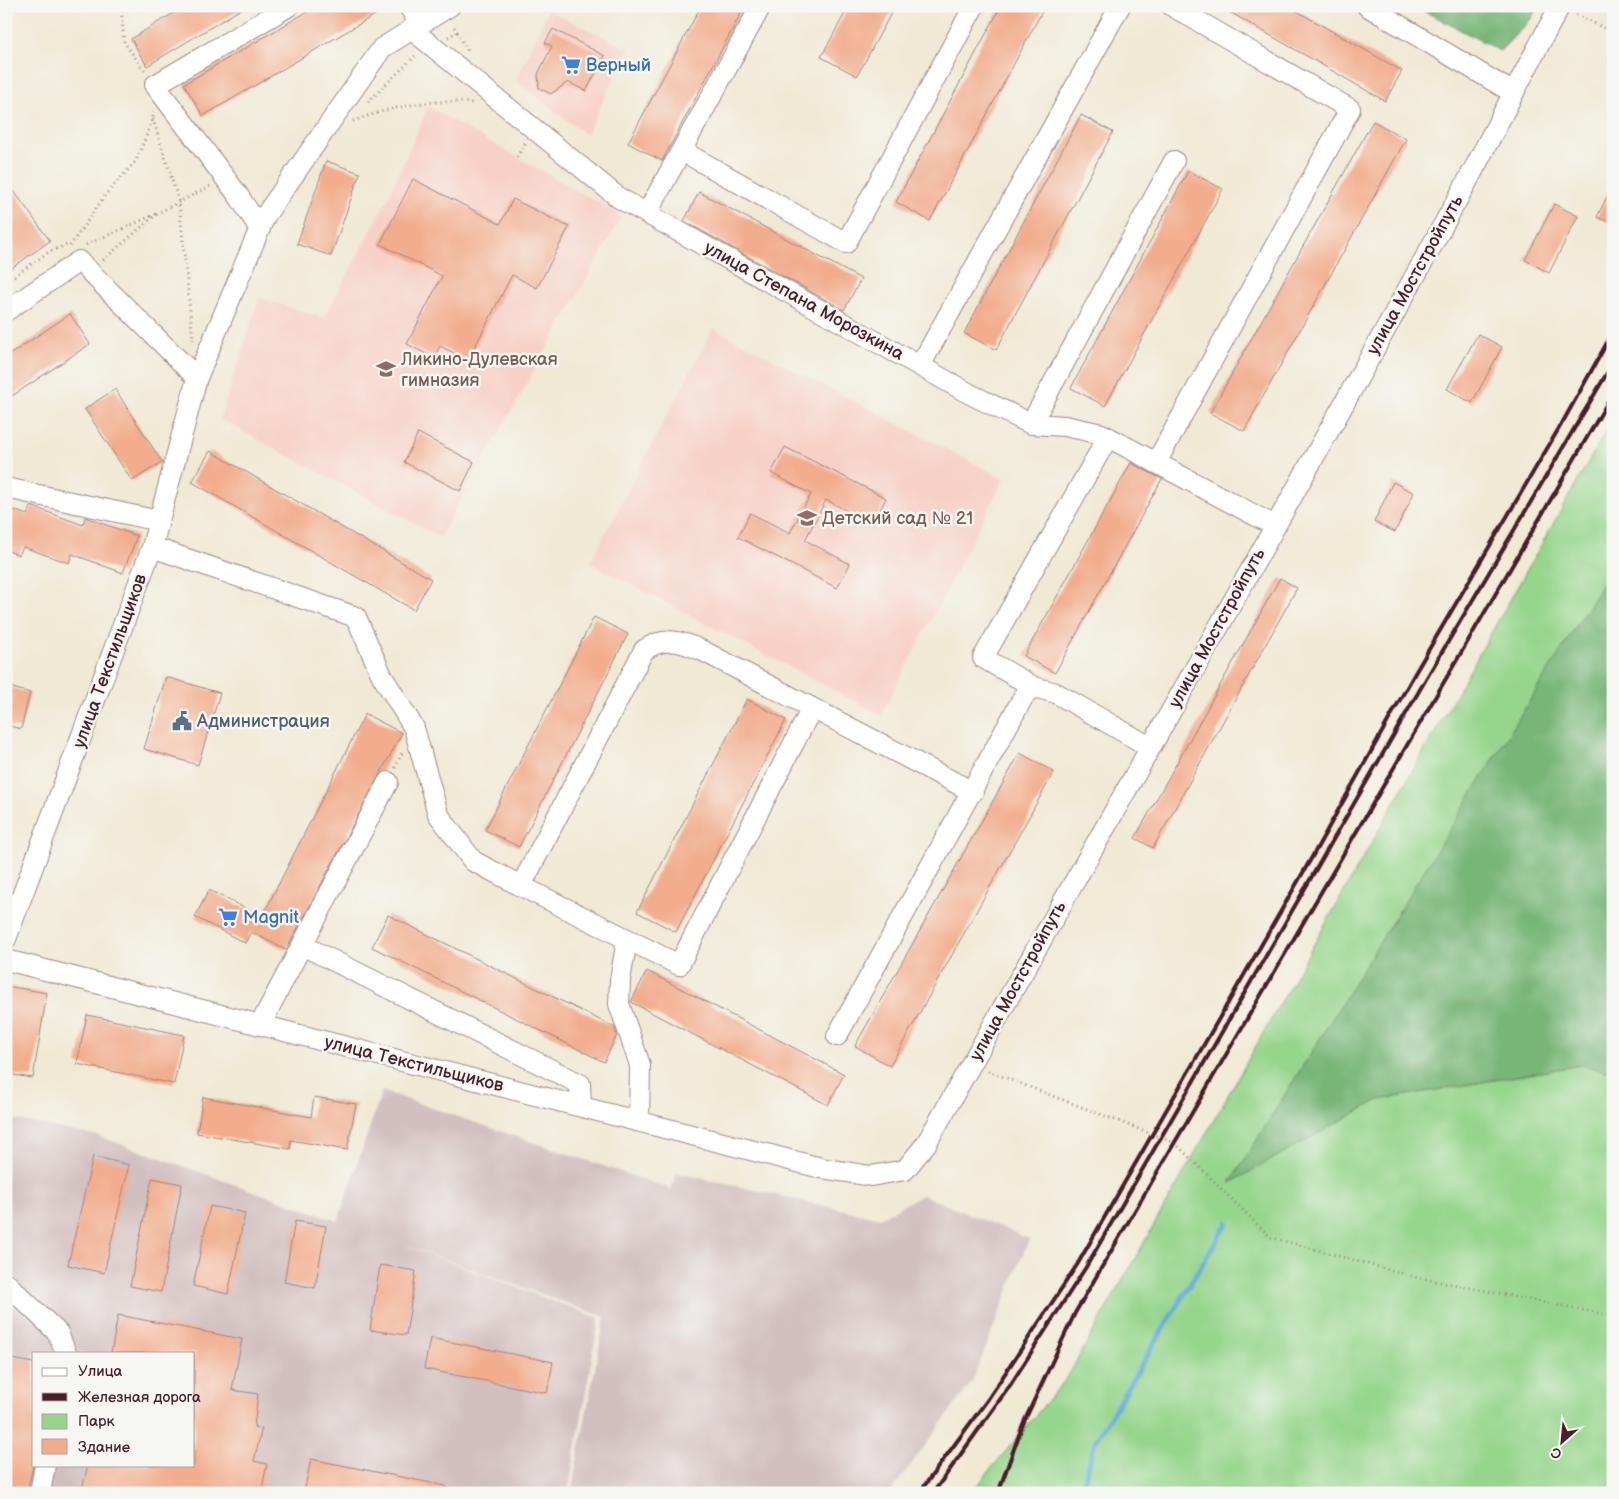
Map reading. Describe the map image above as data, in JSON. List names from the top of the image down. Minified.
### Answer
{"streets":{"street":["улица Мостстройпуть","улица Степана Морозкина","улица Текстильщиков"]},"crossings":[["улица Мостстройпуть","улица Степана Морозкина"],["улица Мостстройпуть","улица Текстильщиков"],["улица Степана Морозкина","улица Текстильщиков"]],"places":{"supermarket":["Верный","Magnit"],"school or university":["Ликино-Дулевская гимназия","Детский сад № 21"],"public building":["Администрация"]},"legend":["Улица","Железная дорога","Парк","Здание"],"north":"bottom left"}
